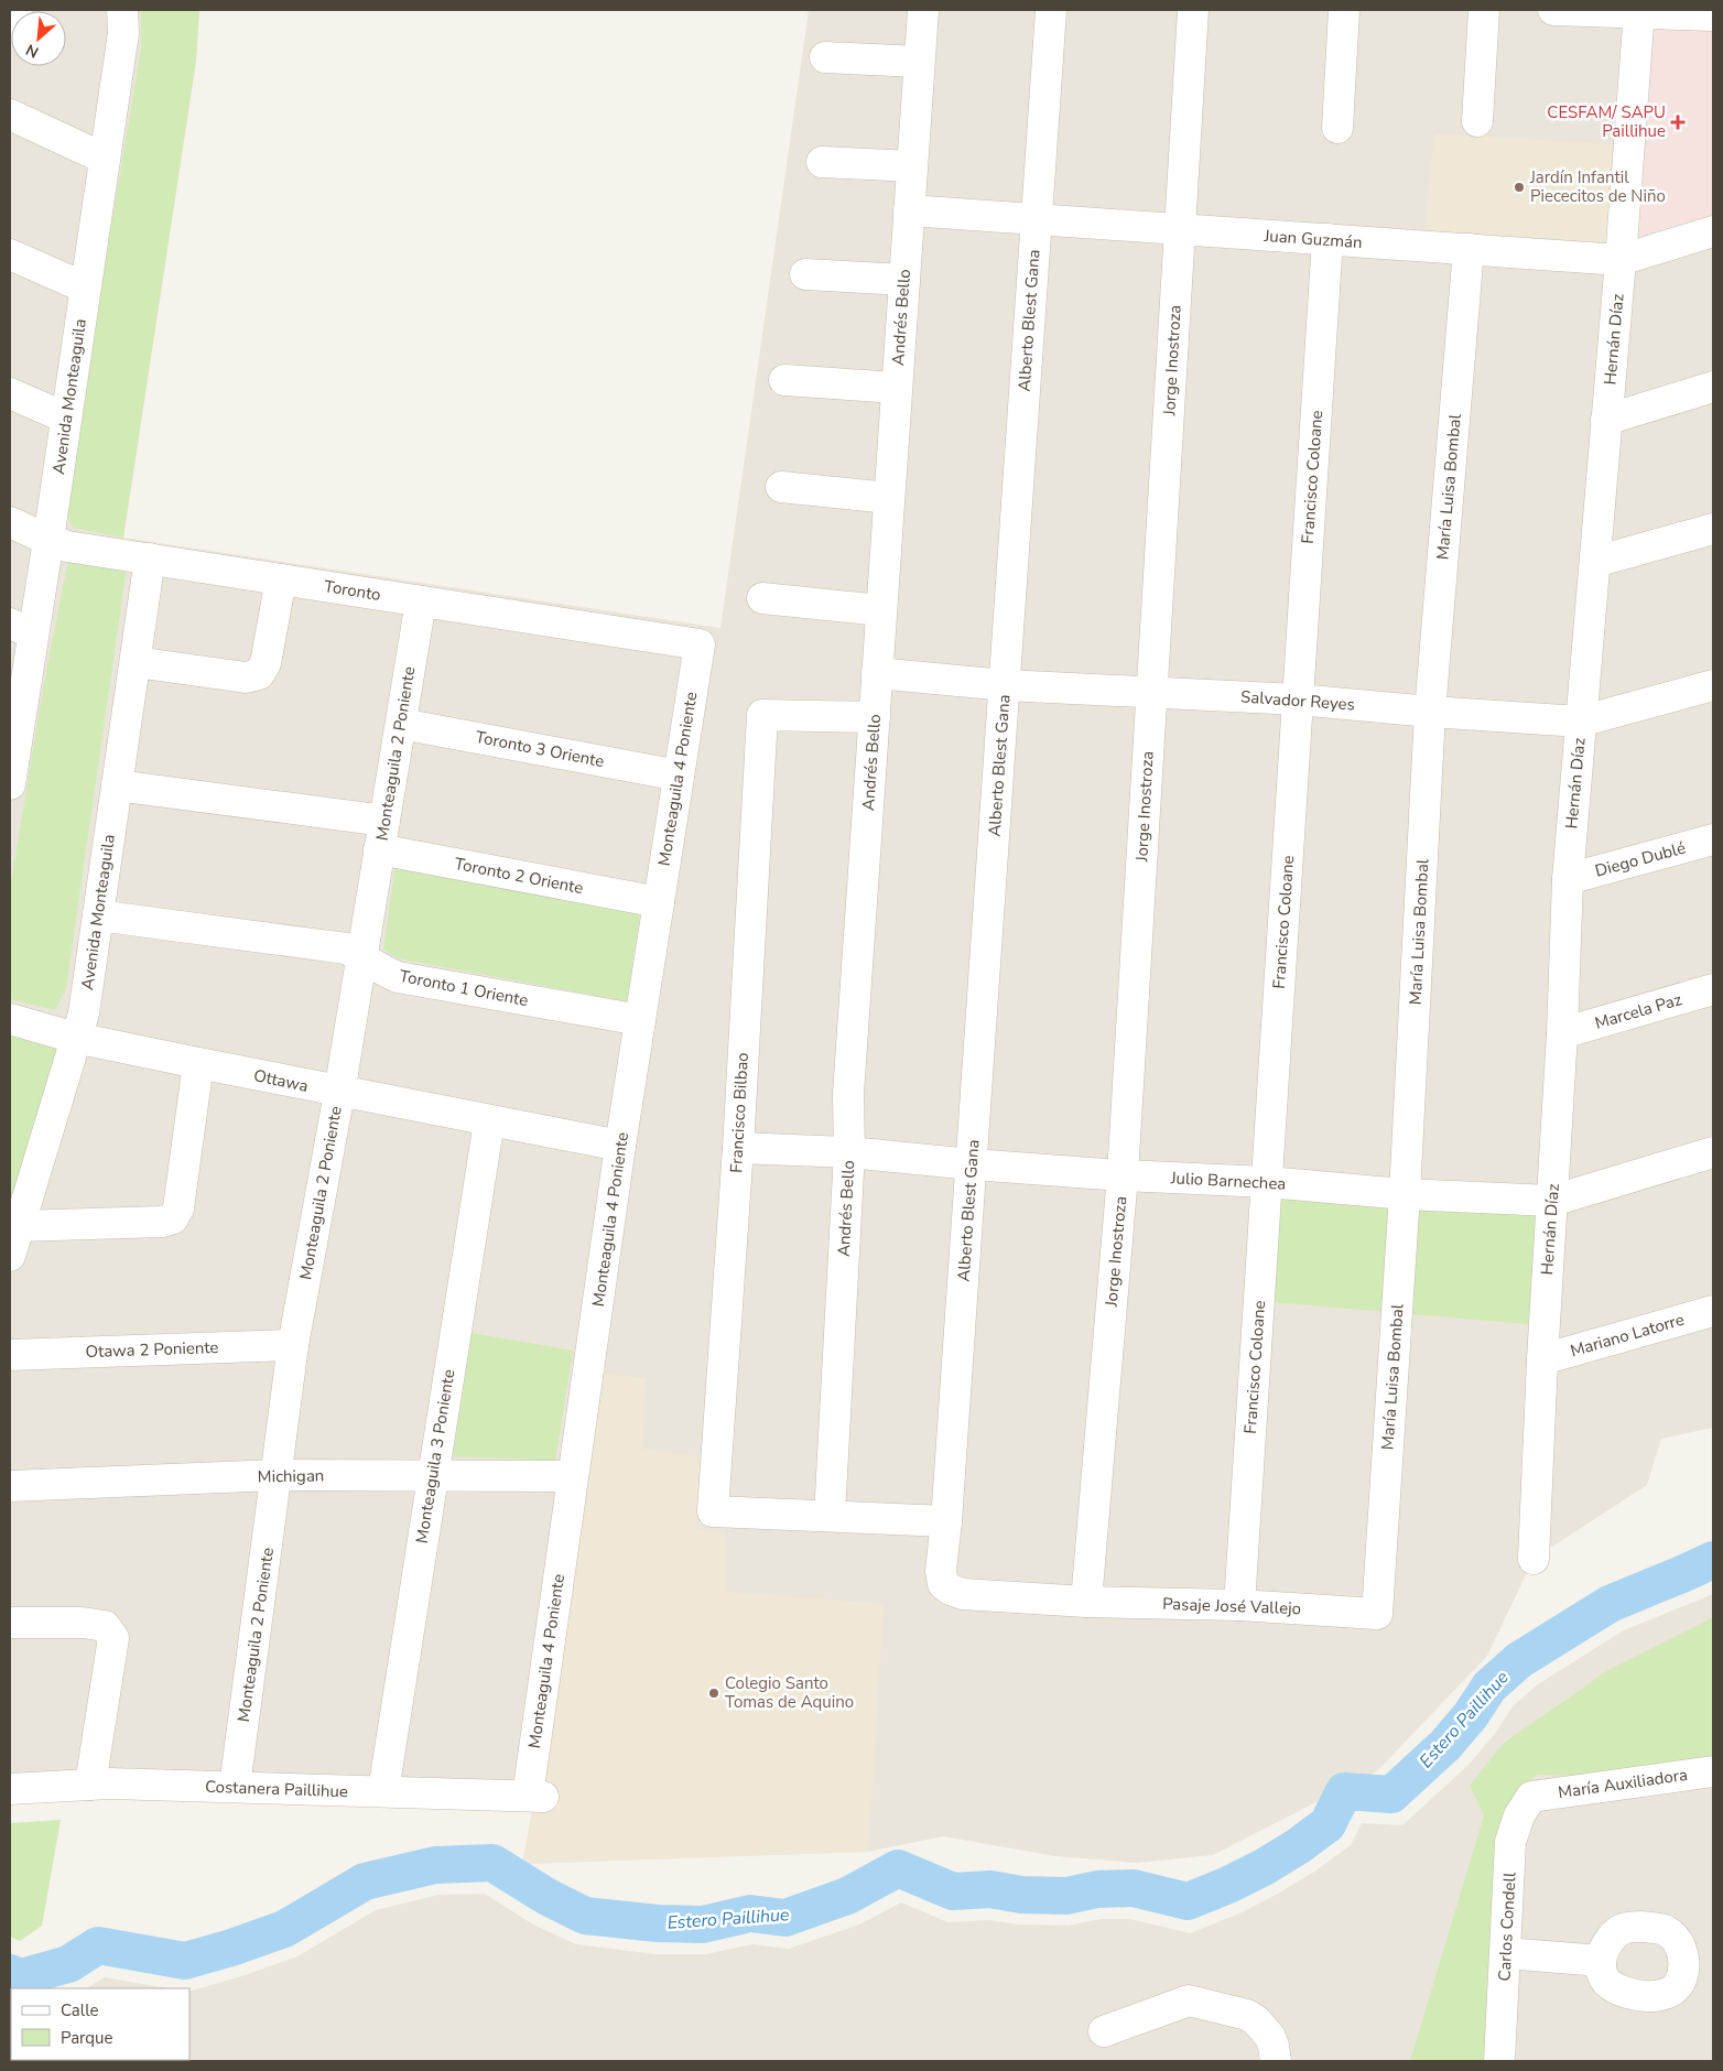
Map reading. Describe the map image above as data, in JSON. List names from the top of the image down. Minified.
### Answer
{"streets":{"street":["Juan Guzmán","Andrés Bello","Alberto Blest Gana","Hernán Díaz","Jorge Inostroza","Avenida Monteaguila","Francisco Coloane","María Luisa Bombal","Toronto","Salvador Reyes","Toronto 3 Oriente","Monteaguila 2 Poniente","Monteaguila 4 Poniente","Diego Dublé","Toronto 2 Oriente","Toronto 1 Oriente","Marcela Paz","Ottawa","Francisco Bilbao","Julio Barnechea","Mariano Latorre","Otawa 2 Poniente","Monteaguila 3 Poniente","Michigan","Pasaje José Vallejo","María Auxiliadora","Costanera Paillihue","Carlos Condell"]},"crossings":[["Juan Guzmán","Andrés Bello"],["Juan Guzmán","Alberto Blest Gana"],["Juan Guzmán","Hernán Díaz"],["Juan Guzmán","Jorge Inostroza"],["Juan Guzmán","Francisco Coloane"],["Juan Guzmán","María Luisa Bombal"],["Andrés Bello","Salvador Reyes"],["Andrés Bello","Francisco Bilbao"],["Andrés Bello","Julio Barnechea"],["Alberto Blest Gana","Jorge Inostroza"],["Alberto Blest Gana","Salvador Reyes"],["Alberto Blest Gana","Julio Barnechea"],["Alberto Blest Gana","Pasaje José Vallejo"],["Hernán Díaz","Salvador Reyes"],["Hernán Díaz","Diego Dublé"],["Hernán Díaz","Marcela Paz"],["Hernán Díaz","Julio Barnechea"],["Hernán Díaz","Mariano Latorre"],["Jorge Inostroza","Salvador Reyes"],["Jorge Inostroza","Julio Barnechea"],["Jorge Inostroza","Pasaje José Vallejo"],["Avenida Monteaguila","Toronto"],["Avenida Monteaguila","Toronto 2 Oriente"],["Avenida Monteaguila","Toronto 1 Oriente"],["Avenida Monteaguila","Ottawa"],["Francisco Coloane","Salvador Reyes"],["Francisco Coloane","Julio Barnechea"],["Francisco Coloane","Pasaje José Vallejo"],["María Luisa Bombal","Salvador Reyes"],["María Luisa Bombal","Julio Barnechea"],["María Luisa Bombal","Pasaje José Vallejo"],["Toronto","Monteaguila 2 Poniente"],["Toronto","Monteaguila 4 Poniente"],["Toronto 3 Oriente","Monteaguila 2 Poniente"],["Toronto 3 Oriente","Monteaguila 4 Poniente"],["Monteaguila 2 Poniente","Toronto 2 Oriente"],["Monteaguila 2 Poniente","Toronto 1 Oriente"],["Monteaguila 2 Poniente","Ottawa"],["Monteaguila 2 Poniente","Otawa 2 Poniente"],["Monteaguila 2 Poniente","Michigan"],["Monteaguila 2 Poniente","Costanera Paillihue"],["Monteaguila 4 Poniente","Toronto 2 Oriente"],["Monteaguila 4 Poniente","Toronto 1 Oriente"],["Monteaguila 4 Poniente","Ottawa"],["Monteaguila 4 Poniente","Michigan"],["Monteaguila 4 Poniente","Costanera Paillihue"],["Ottawa","Monteaguila 3 Poniente"],["Francisco Bilbao","Julio Barnechea"],["Monteaguila 3 Poniente","Michigan"],["Monteaguila 3 Poniente","Costanera Paillihue"],["María Auxiliadora","Carlos Condell"]],"water":["Estero Paillihue"],"places":{"health":["CESFAM/ SAPU Paillihue"],"other":["Jardín Infantil Piececitos de Niño","Colegio Santo Tomas de Aquino"]},"legend":["Calle","Parque"],"north":"bottom left"}
